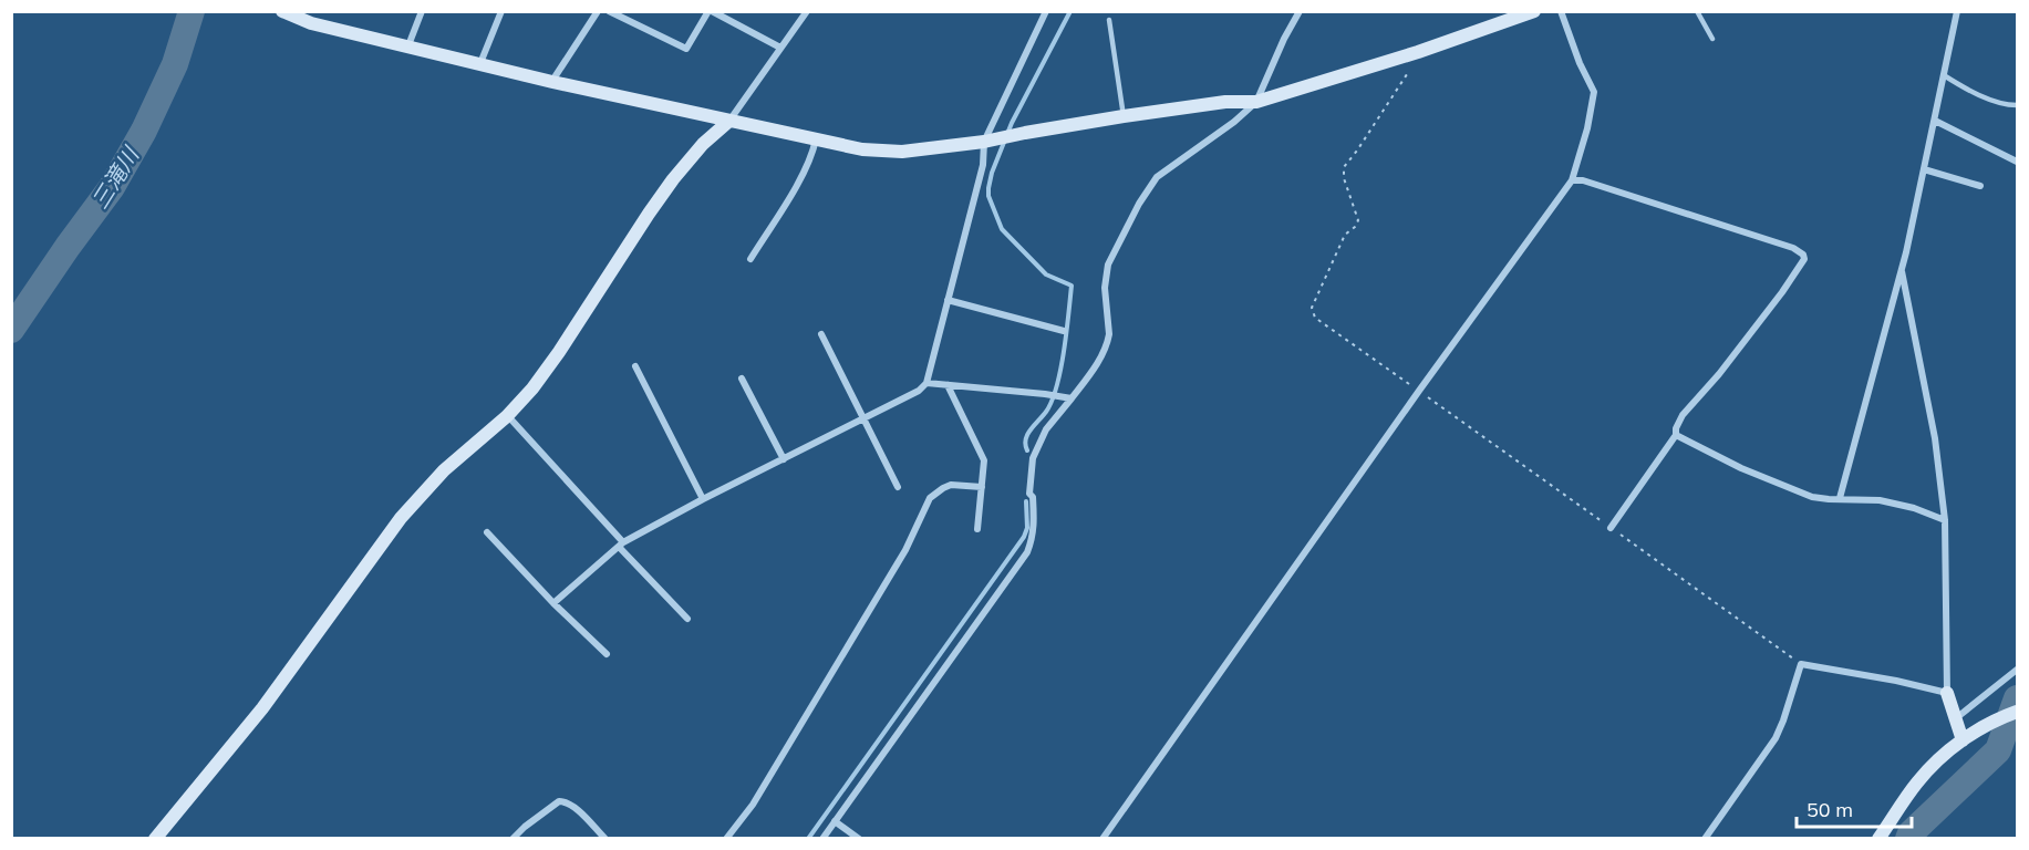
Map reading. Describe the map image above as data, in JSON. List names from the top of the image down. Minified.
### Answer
{"water":["三滝川"],"scale_bar":"50 m"}
